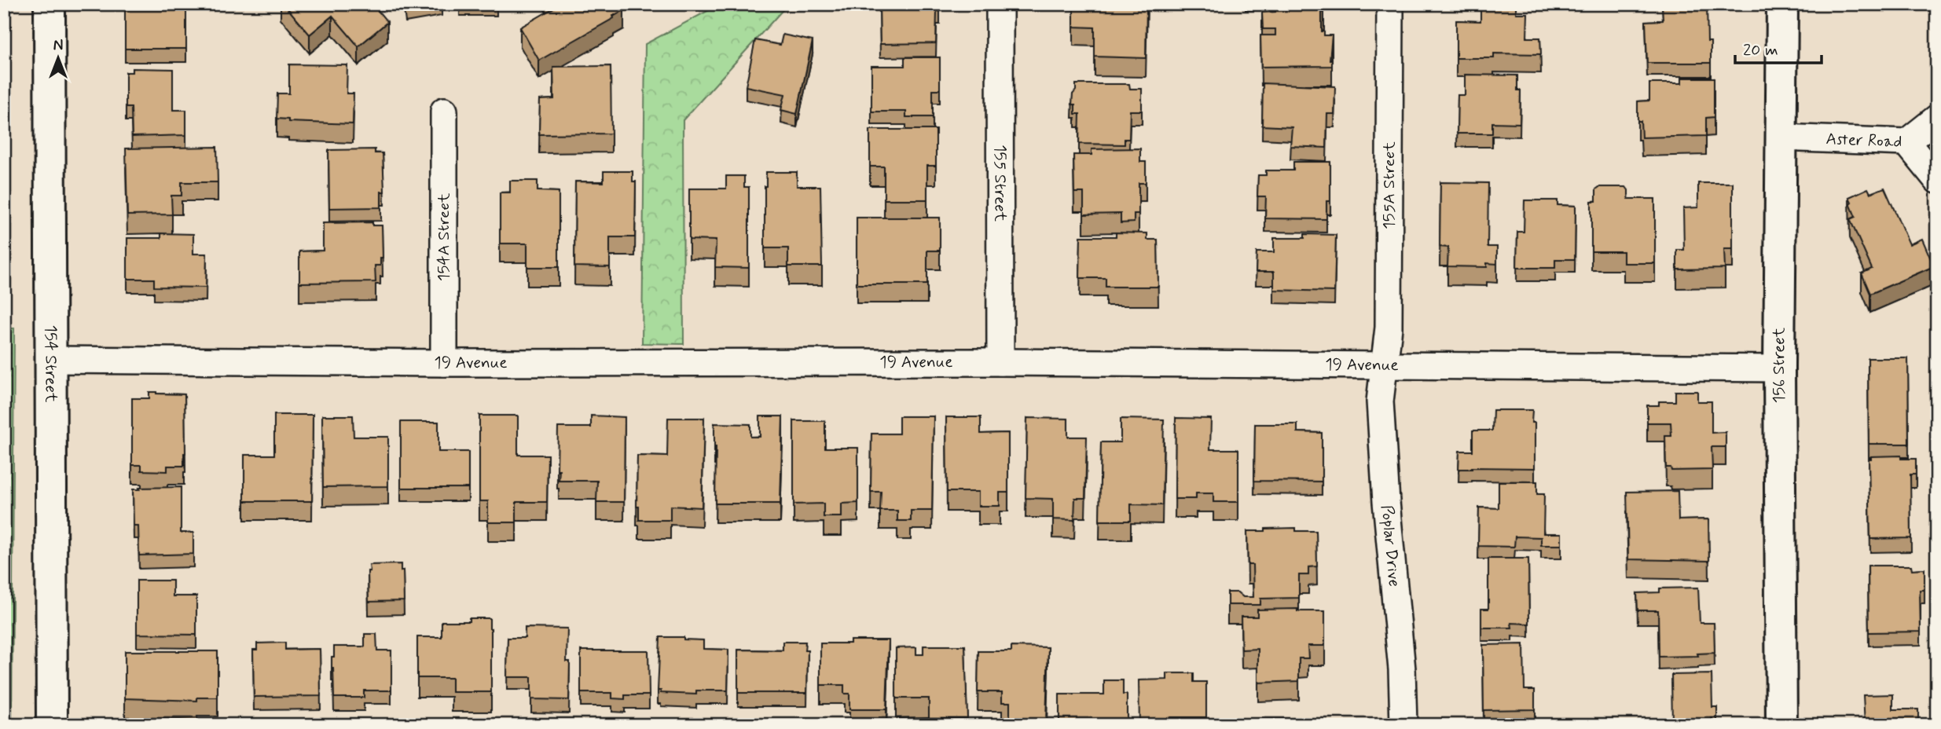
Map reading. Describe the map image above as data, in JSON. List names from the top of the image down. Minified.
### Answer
{"streets":{"street":["Aster Road","155 Street","155A Street","154A Street","19 Avenue","154 Street","156 Street","Poplar Drive"]},"crossings":[["Aster Road","156 Street"],["155 Street","19 Avenue"],["155A Street","19 Avenue"],["155A Street","Poplar Drive"],["154A Street","19 Avenue"],["19 Avenue","154 Street"],["19 Avenue","156 Street"],["19 Avenue","Poplar Drive"]],"scale_bar":"20 m","north":"top"}
